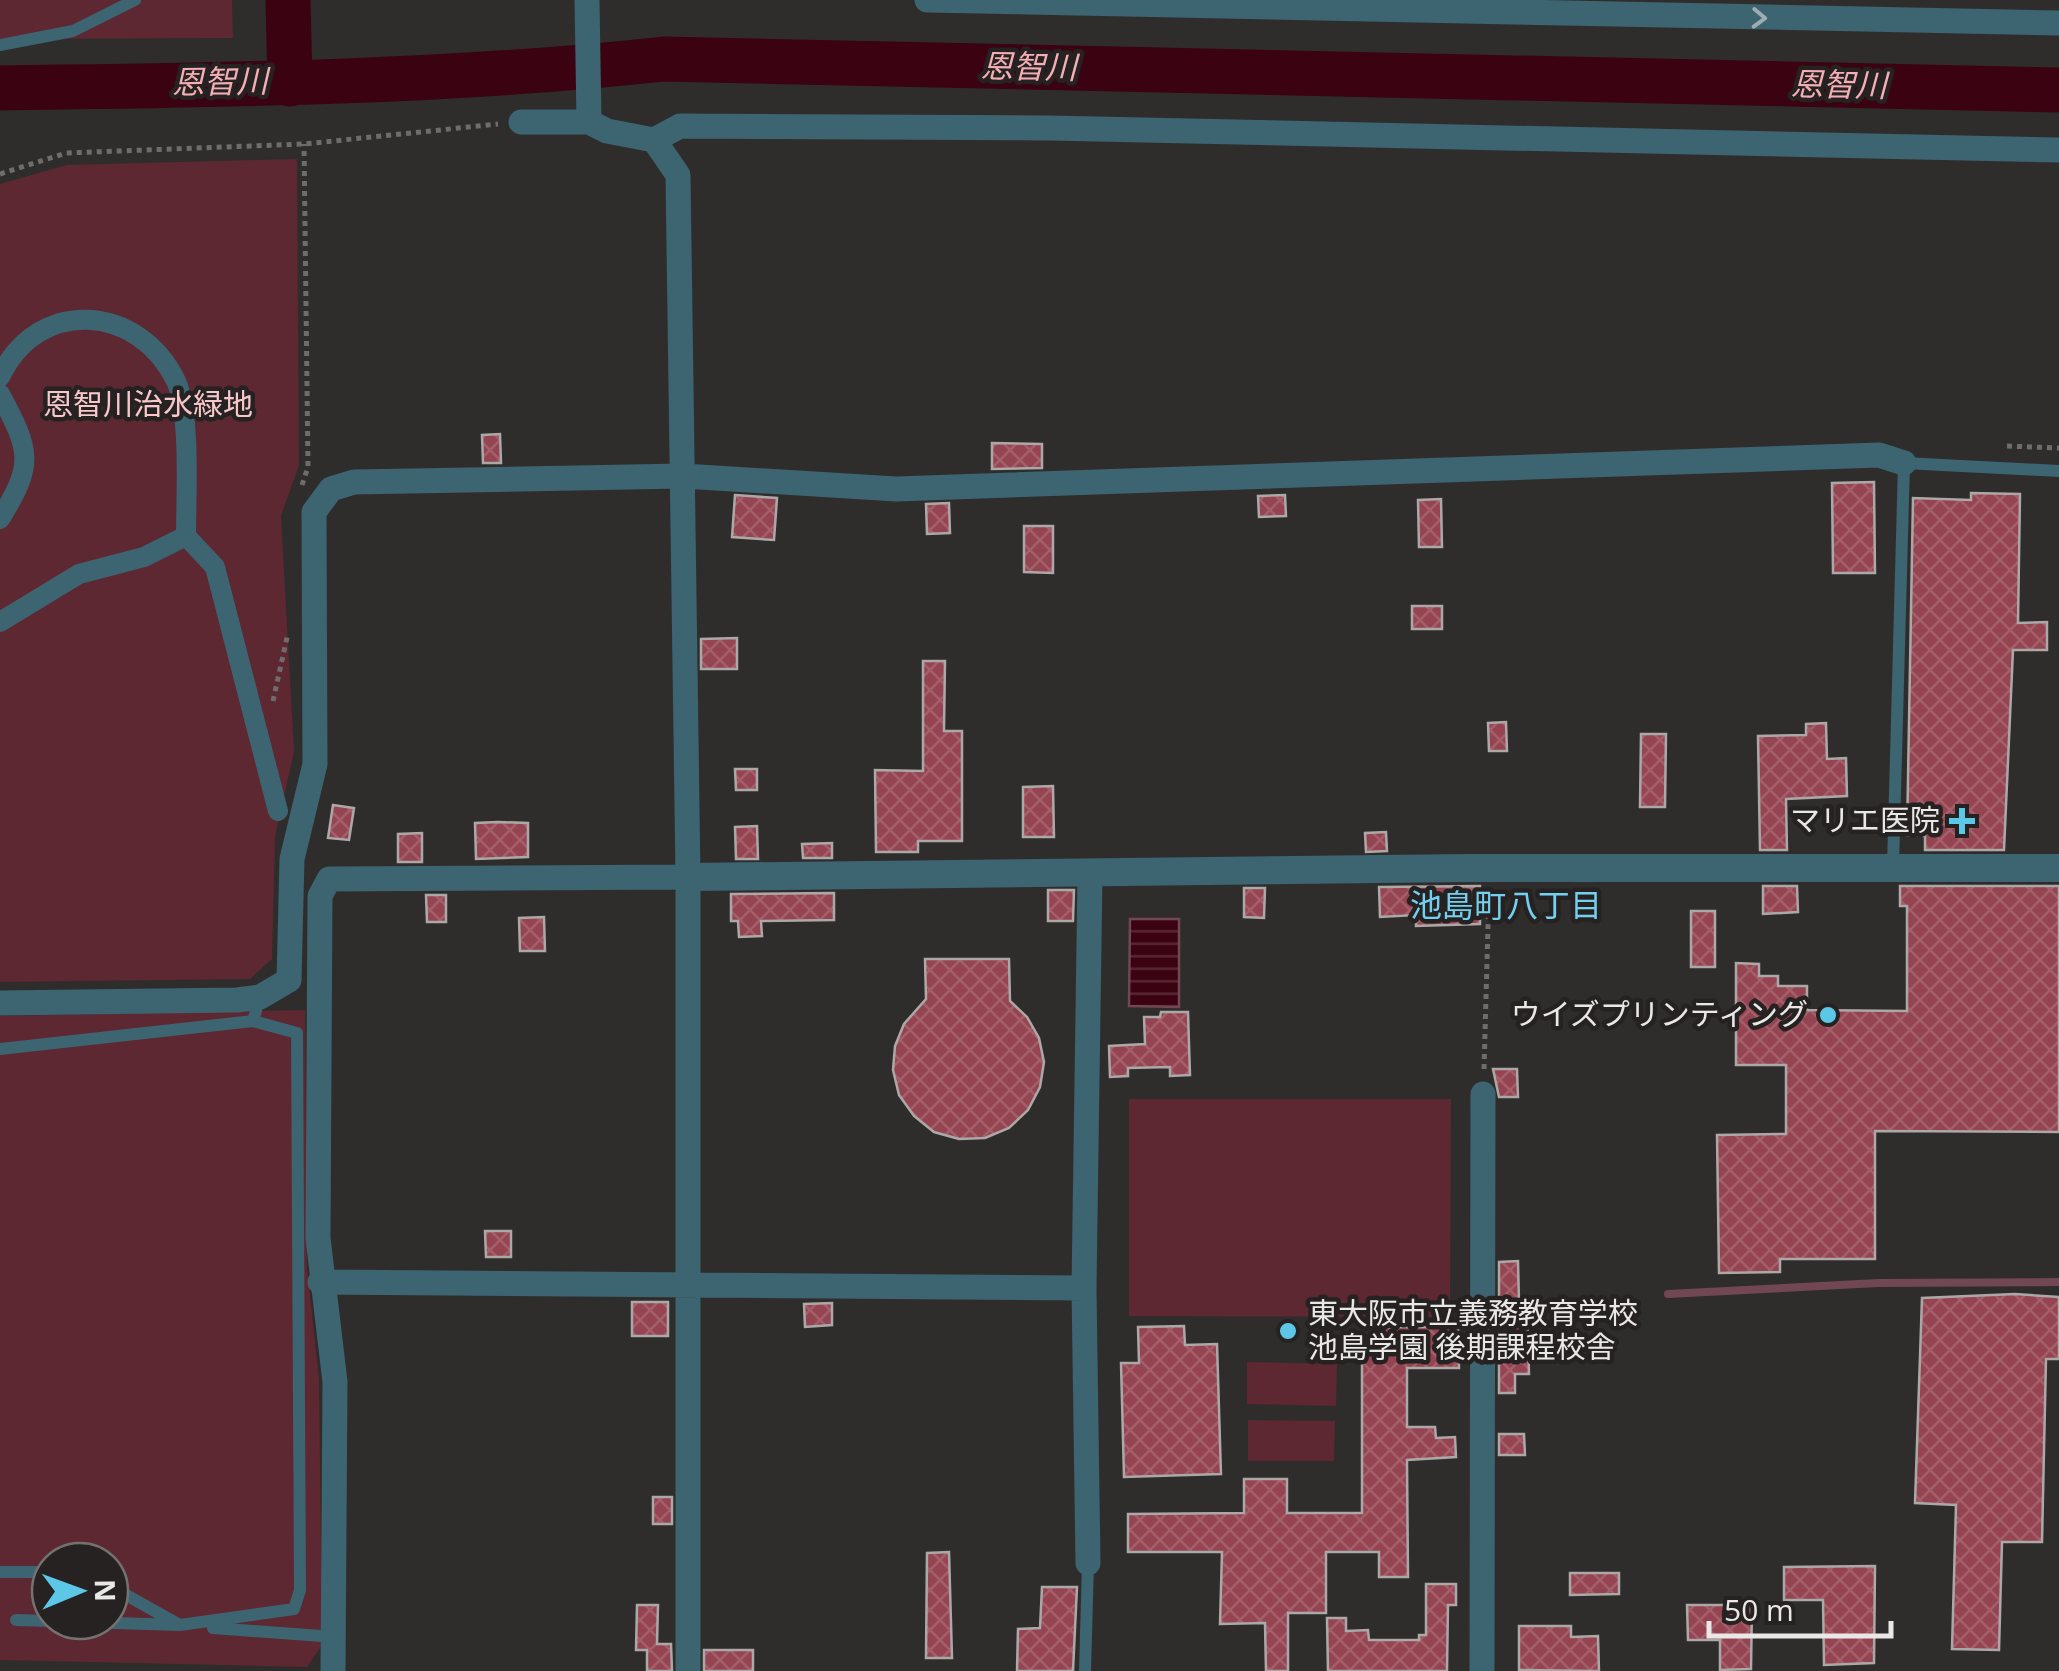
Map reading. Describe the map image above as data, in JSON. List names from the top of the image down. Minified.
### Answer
{"districts":["池島町八丁目"],"water":["恩智川"],"parks":["恩智川治水緑地"],"places":{"health":["マリエ医院"],"other":["ウイズプリンティング","東大阪市立義務教育学校 池島学園 後期課程校舎"]},"scale_bar":"50 m","north":"right"}
